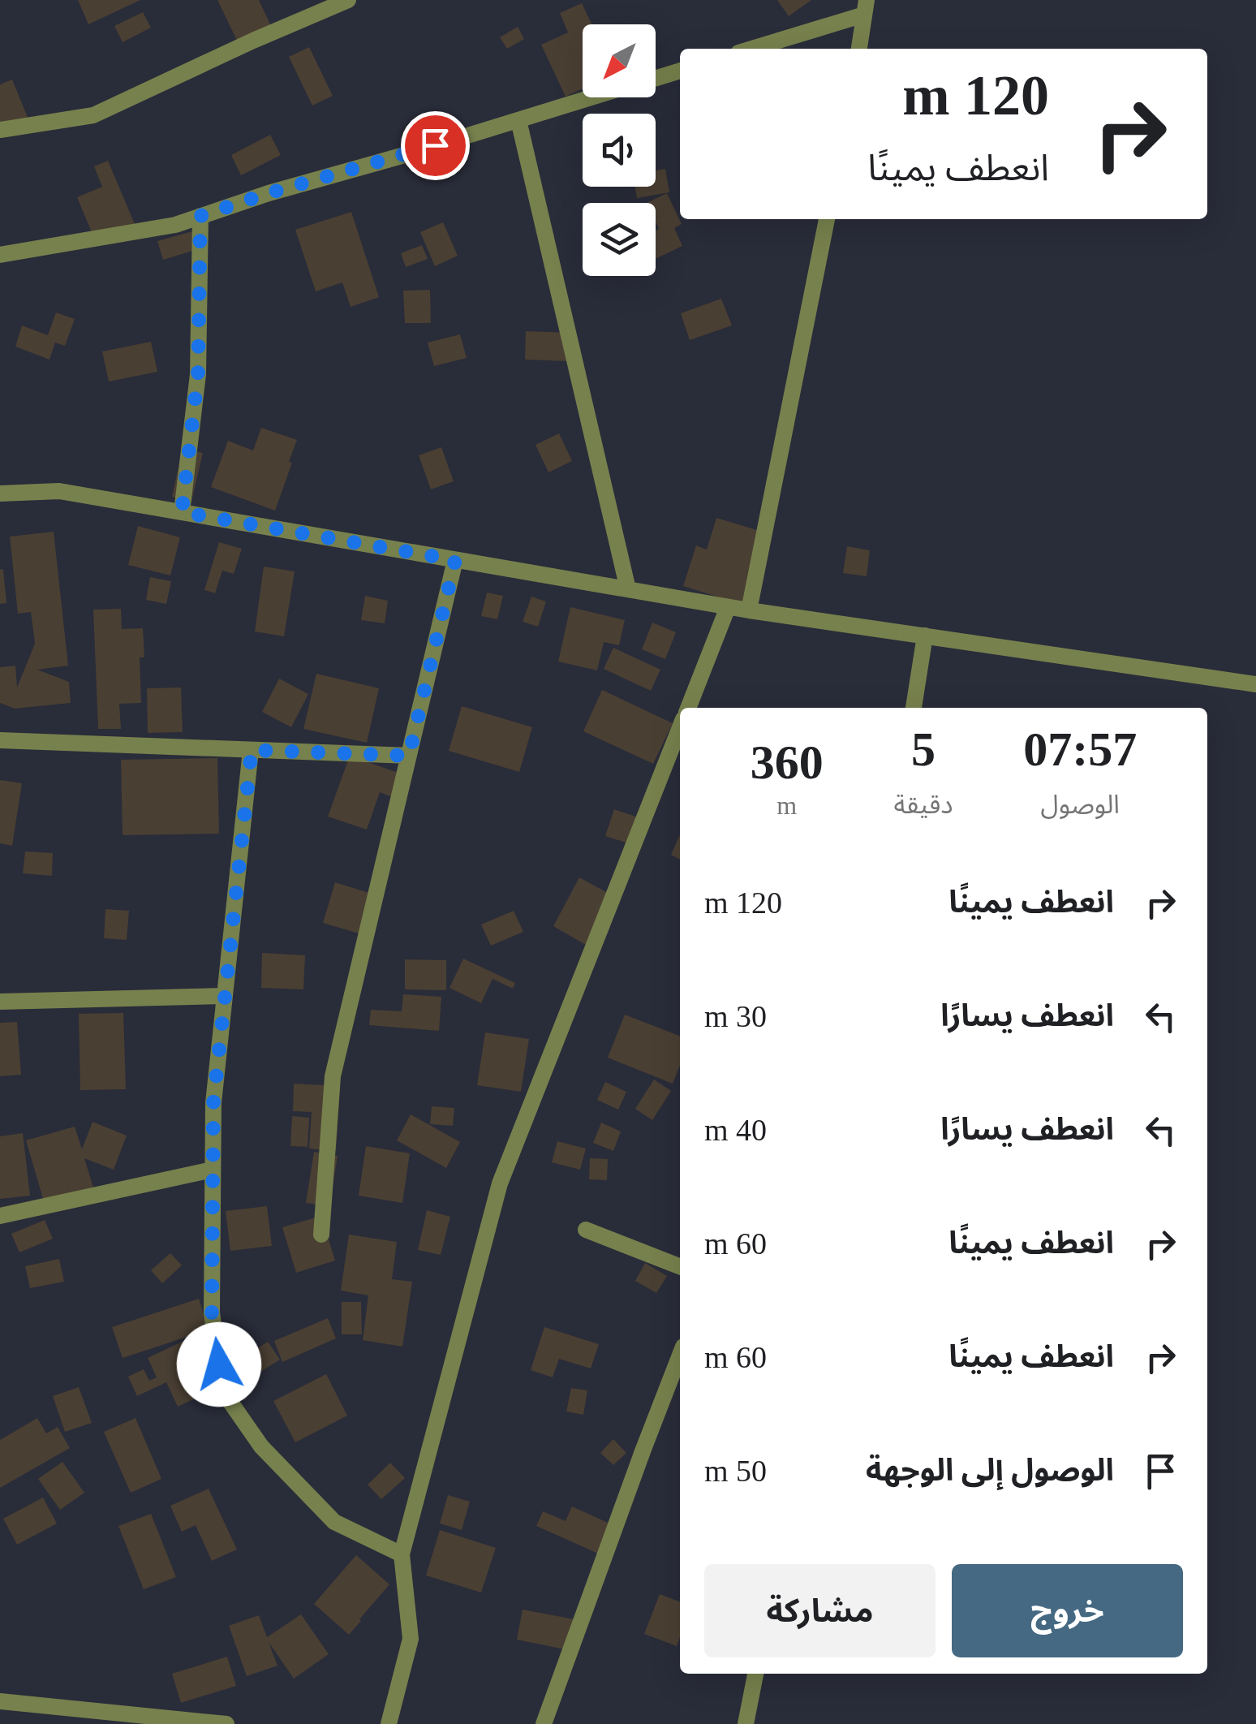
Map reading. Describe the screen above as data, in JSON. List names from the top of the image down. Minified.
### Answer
{"north":"bottom left","page":{"turn":["120 m","انعطف يمينًا"],"eta":["07:57","الوصول","5","دقيقة","360","m"],"list":[{"name":"انعطف يمينًا","value":"120 m"},{"name":"انعطف يسارًا","value":"30 m"},{"name":"انعطف يسارًا","value":"40 m"},{"name":"انعطف يمينًا","value":"60 m"},{"name":"انعطف يمينًا","value":"60 m"},{"name":"الوصول إلى الوجهة","value":"50 m"}],"buttons":["خروج","مشاركة"]}}
